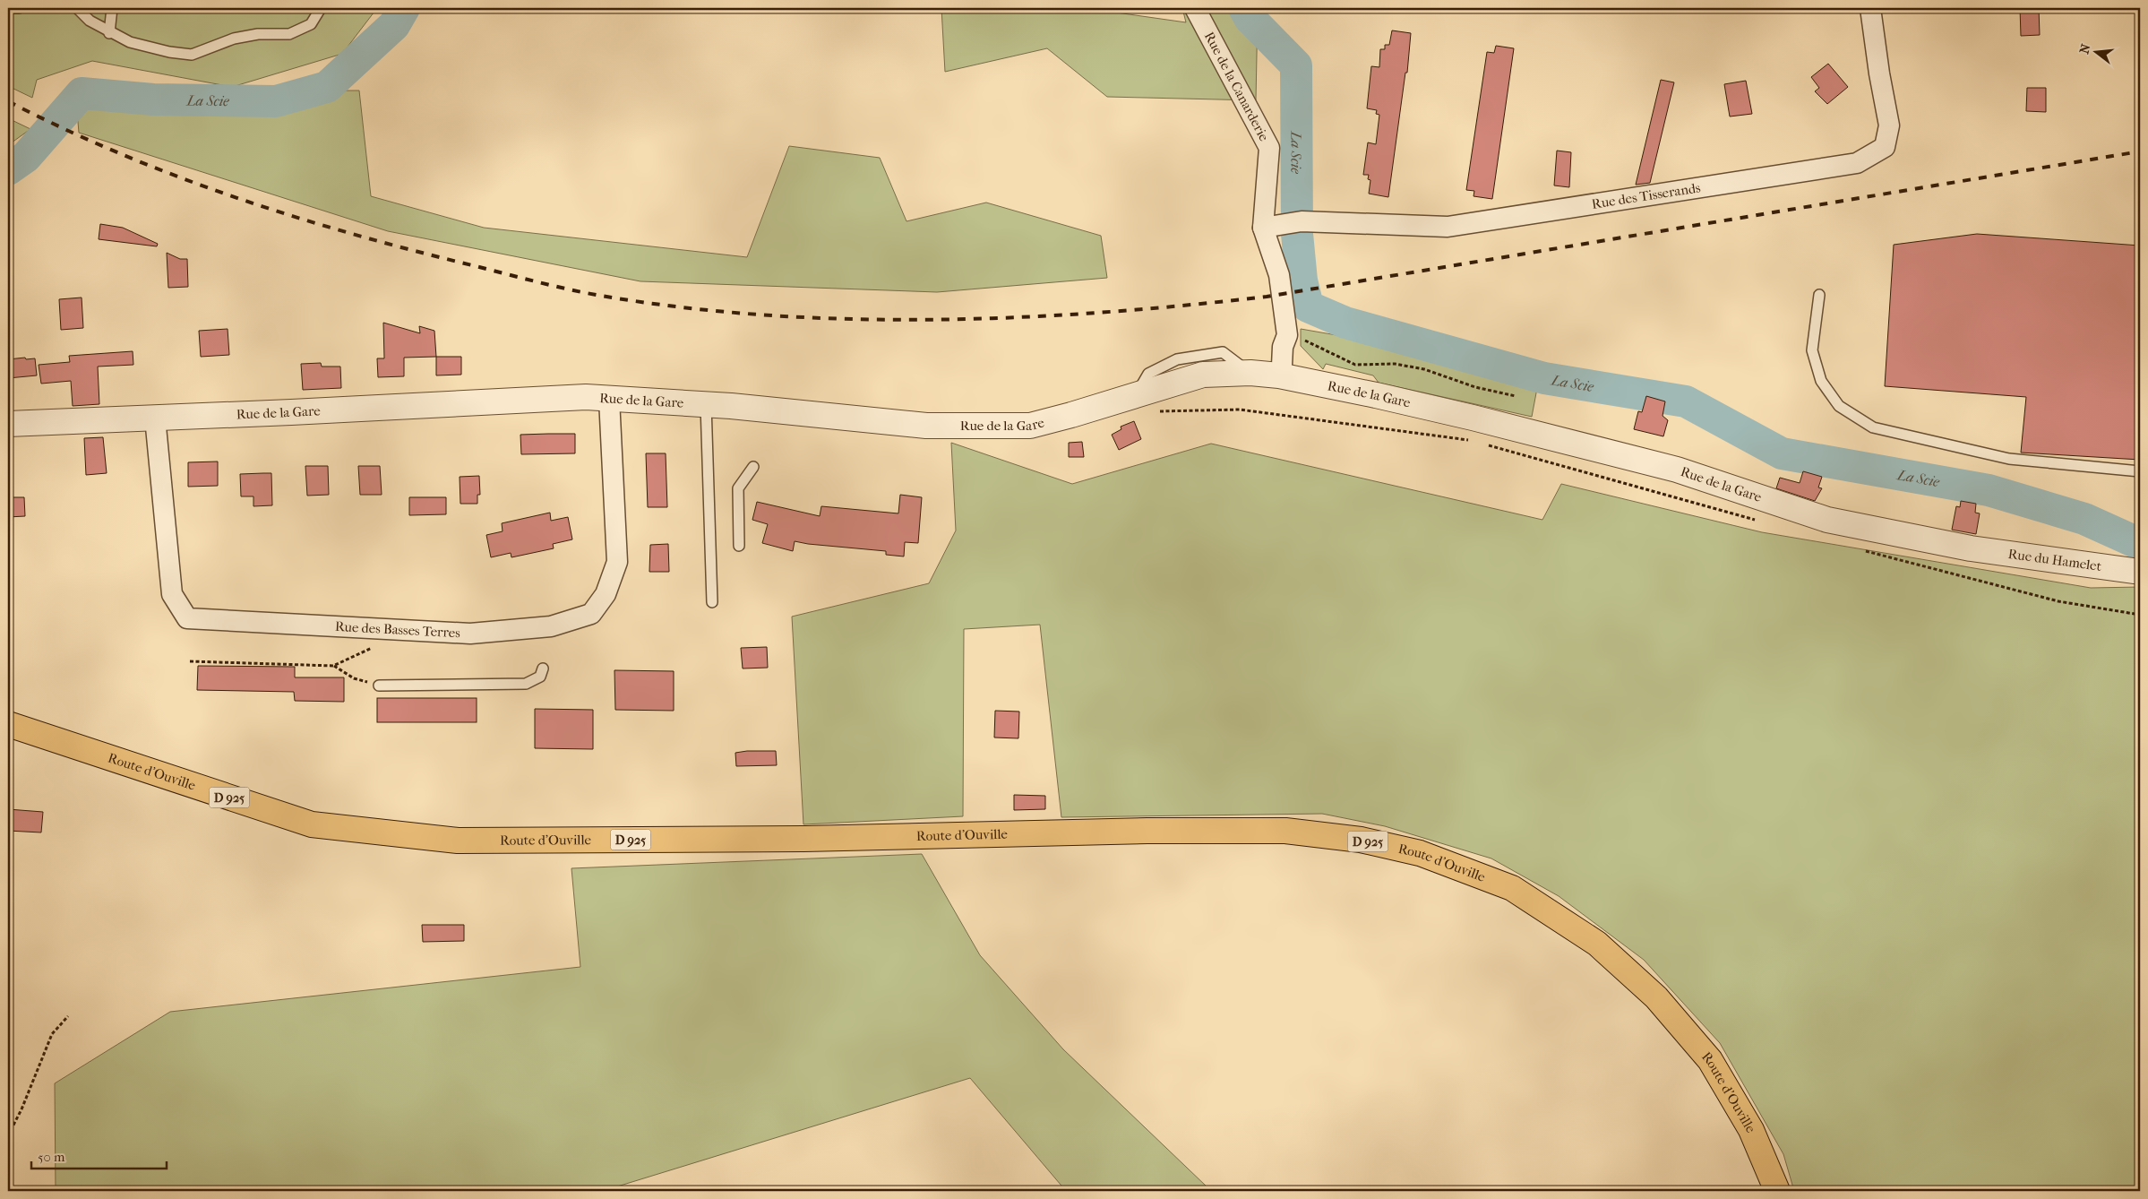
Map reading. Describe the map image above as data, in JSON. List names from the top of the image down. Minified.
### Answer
{"streets":{"main road":["Route d'Ouville","D 925"],"street":["Rue de la Canarderie","Rue des Tisserands","Rue de la Gare","Rue du Hamelet","Rue des Basses Terres"]},"crossings":[["Rue de la Canarderie","Rue des Tisserands"],["Rue de la Canarderie","Rue de la Gare"],["Rue de la Gare","Rue du Hamelet"],["Rue de la Gare","Rue des Basses Terres"]],"water":["La Scie"],"scale_bar":"50 m","north":"left"}
